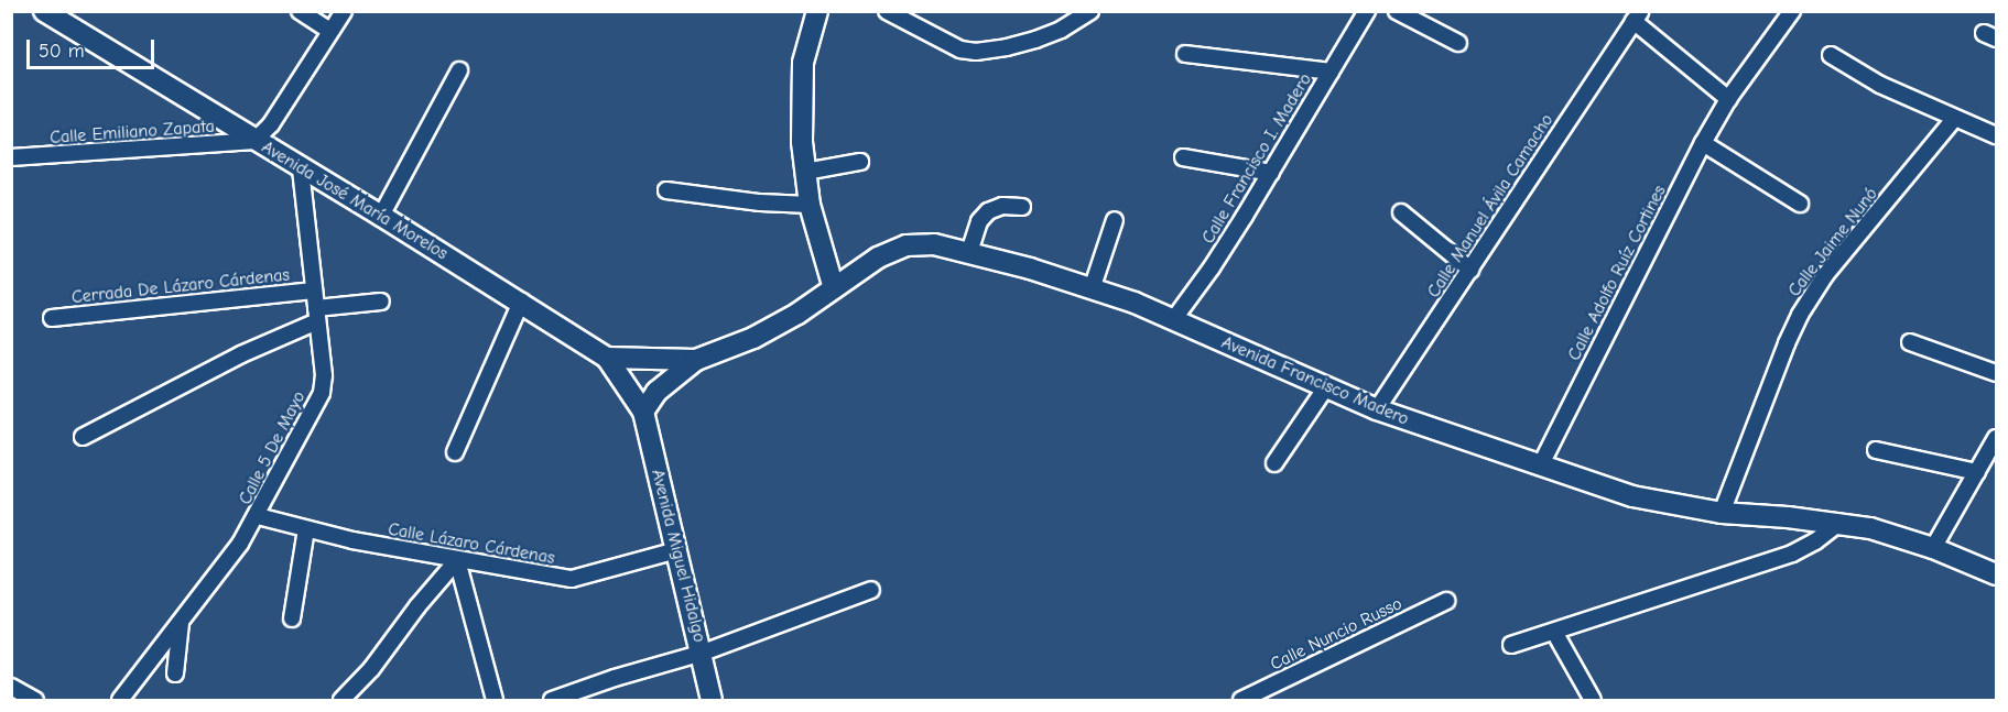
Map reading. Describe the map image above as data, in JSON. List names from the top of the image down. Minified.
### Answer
{"streets":{"street":["Calle Emiliano Zapata","Calle Francisco I. Madero","Avenida José María Morelos","Calle Manuel Ávila Camacho","Calle Jaime Nunó","Calle Adolfo Ruíz Cortines","Cerrada De Lázaro Cárdenas","Avenida Francisco Madero","Calle 5 De Mayo","Calle Lázaro Cárdenas","Avenida Miguel Hidalgo","Calle Nuncio Russo"]},"crossings":[["Calle Emiliano Zapata","Avenida José María Morelos"],["Calle Francisco I. Madero","Avenida Francisco Madero"],["Avenida José María Morelos","Avenida Francisco Madero"],["Avenida José María Morelos","Calle 5 De Mayo"],["Avenida José María Morelos","Avenida Miguel Hidalgo"],["Calle Manuel Ávila Camacho","Avenida Francisco Madero"],["Calle Jaime Nunó","Avenida Francisco Madero"],["Calle Adolfo Ruíz Cortines","Avenida Francisco Madero"],["Cerrada De Lázaro Cárdenas","Calle 5 De Mayo"],["Avenida Francisco Madero","Avenida Miguel Hidalgo"],["Calle 5 De Mayo","Calle Lázaro Cárdenas"],["Calle Lázaro Cárdenas","Avenida Miguel Hidalgo"]],"scale_bar":"50 m"}
